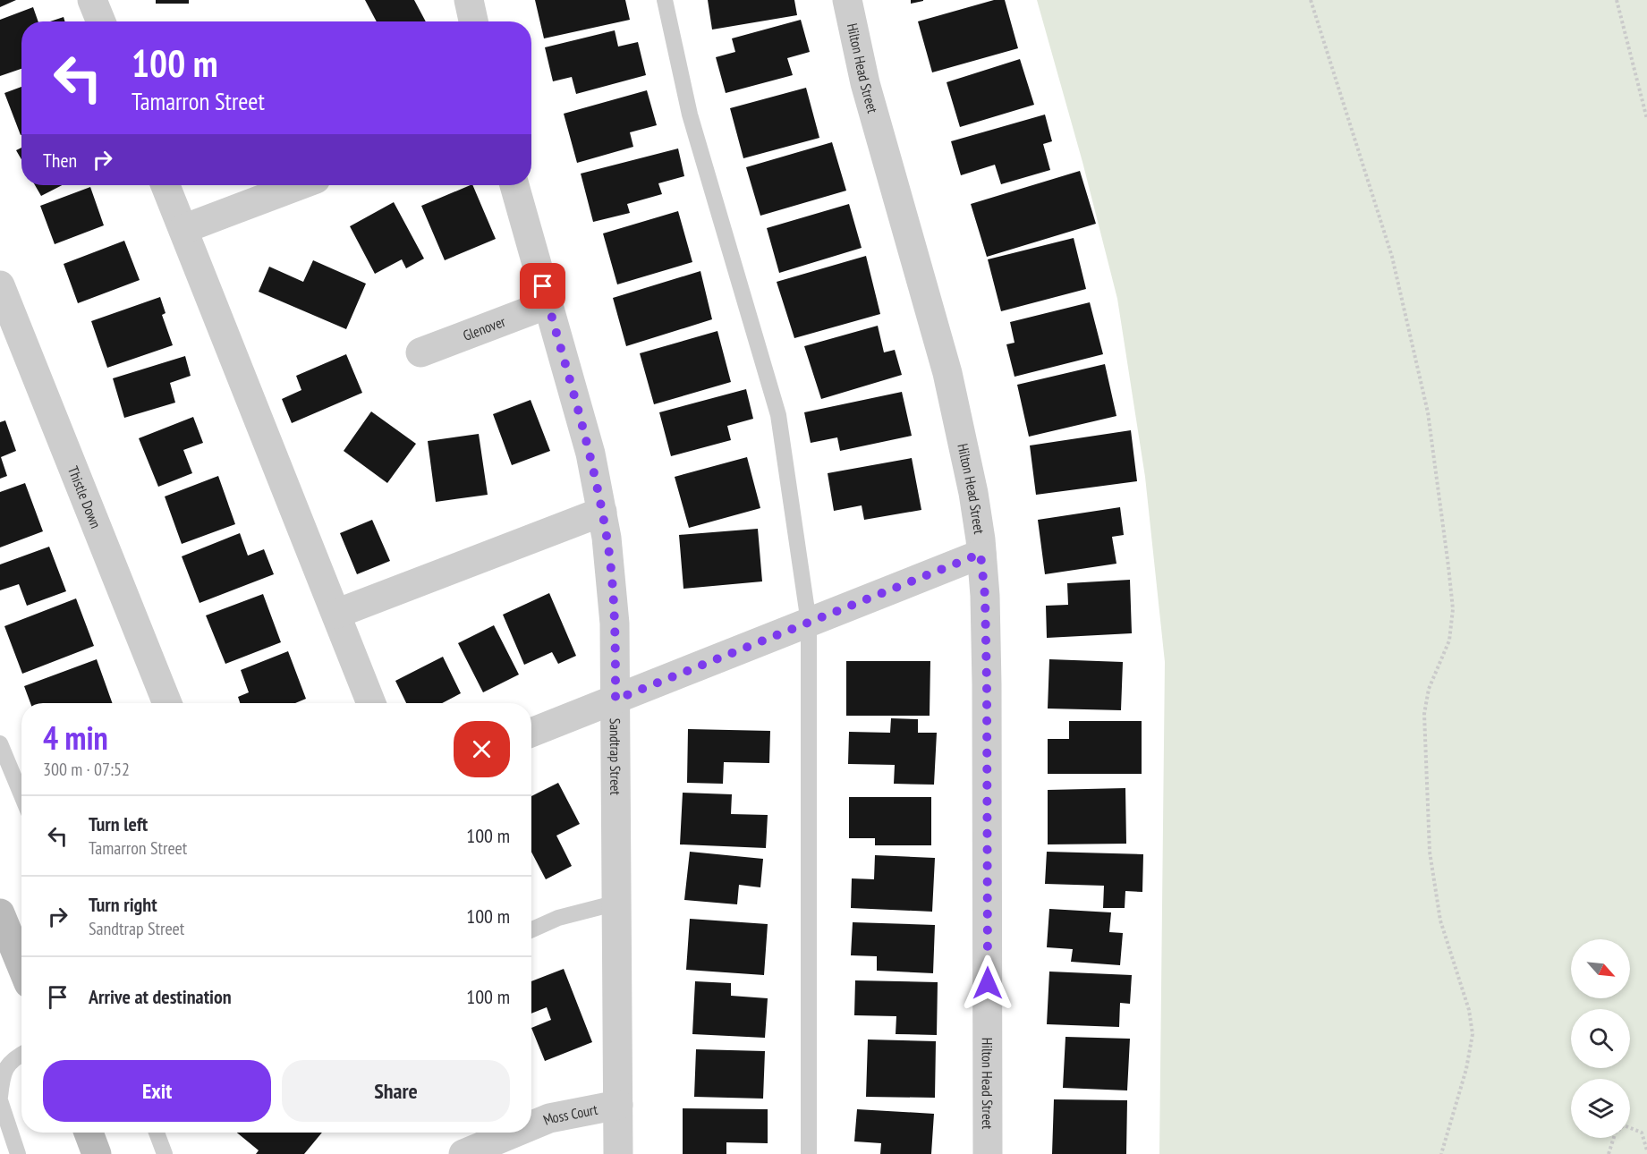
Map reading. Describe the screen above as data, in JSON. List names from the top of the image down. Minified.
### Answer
{"streets":{"street":["Hilton Head Street","Glenover","Thistle Down","Sandtrap Street","Moss Court"]},"crossings":[["Glenover","Sandtrap Street"],["Sandtrap Street","Moss Court"]],"north":"bottom right","page":{"turn":["100 m","Tamarron Street"],"then":"Then","heading":["4 min","300 m · 07:52"],"list":[{"name":"Turn left","note":"Tamarron Street","value":"100 m"},{"name":"Turn right","note":"Sandtrap Street","value":"100 m"},{"name":"Arrive at destination","value":"100 m"}],"buttons":["Exit","Share"]}}
